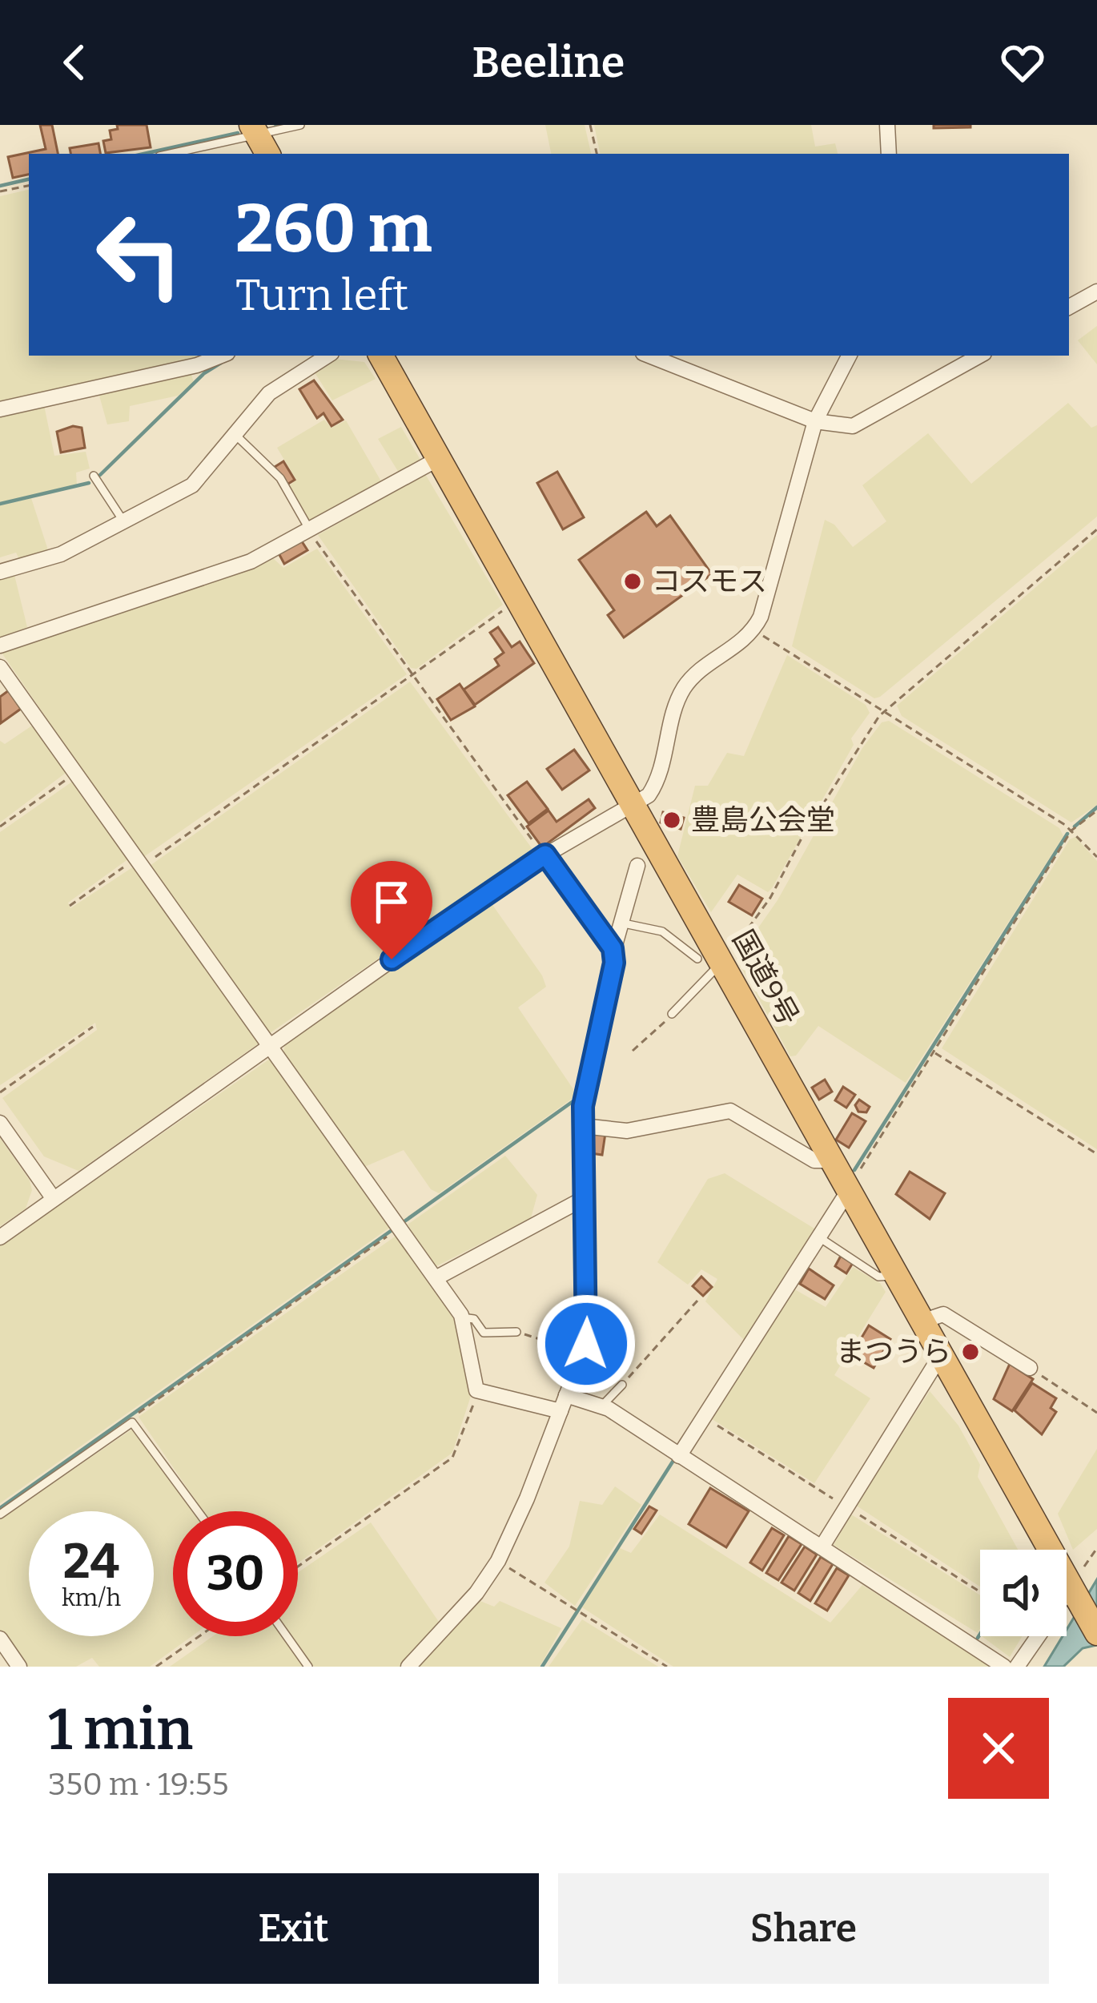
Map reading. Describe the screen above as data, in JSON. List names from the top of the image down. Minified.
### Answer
{"streets":{"highway":["国道9号"]},"places":["コスモス","豊島公会堂","まつうら"],"page":{"header":"Beeline","turn":["260 m","Turn left"],"speed":"24 km/h","limit":"30","heading":["1 min","350 m · 19:55"],"buttons":["Exit","Share"]}}
